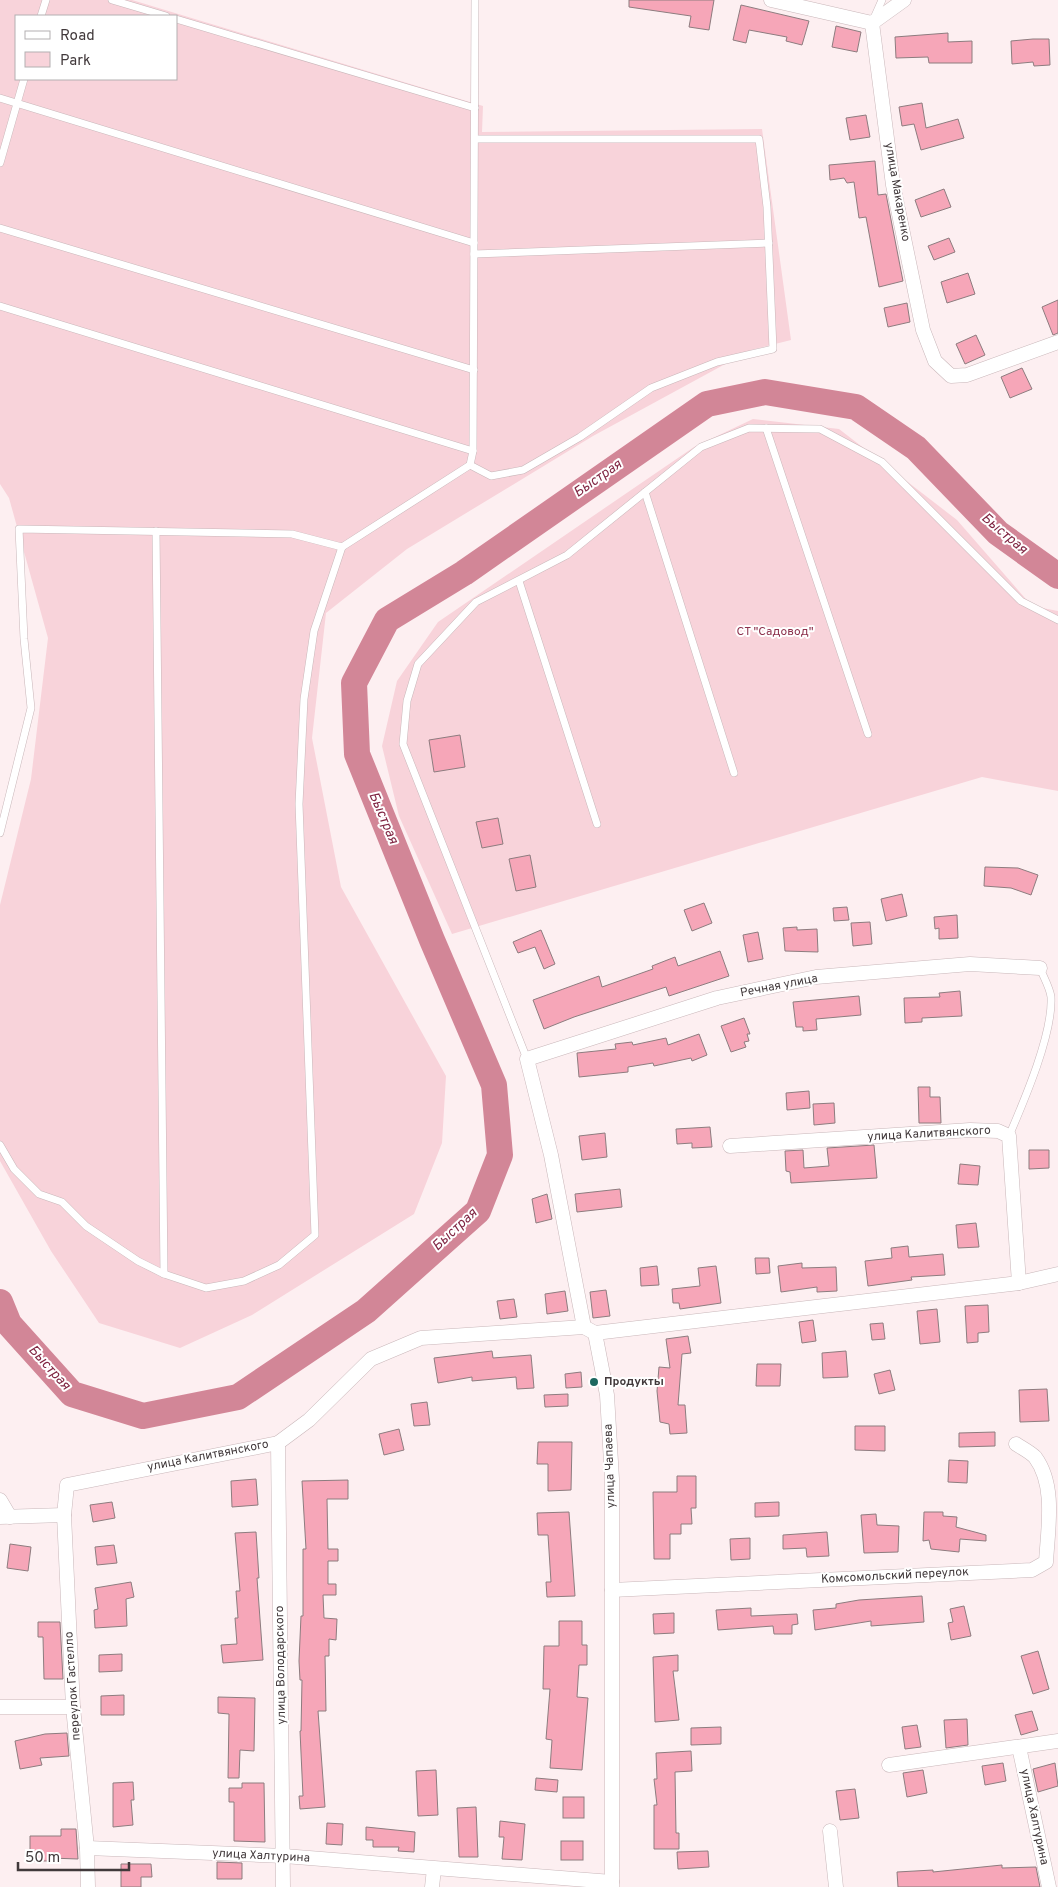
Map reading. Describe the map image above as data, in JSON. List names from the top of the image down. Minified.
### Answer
{"streets":{"street":["улица Макаренко","Речная улица","улица Калитвянского","улица Чапаева","Комсомольский переулок","улица Володарского","переулок Гастелло","улица Халтурина"]},"crossings":[["Речная улица","улица Чапаева"],["улица Калитвянского","улица Чапаева"],["улица Калитвянского","улица Володарского"],["улица Калитвянского","переулок Гастелло"],["улица Чапаева","Комсомольский переулок"],["улица Чапаева","улица Халтурина"],["улица Володарского","улица Халтурина"],["переулок Гастелло","улица Халтурина"]],"water":["Быстрая"],"parks":["СТ \"Садовод\""],"places":["Продукты"],"legend":["Road","Park"],"scale_bar":"50 m"}
